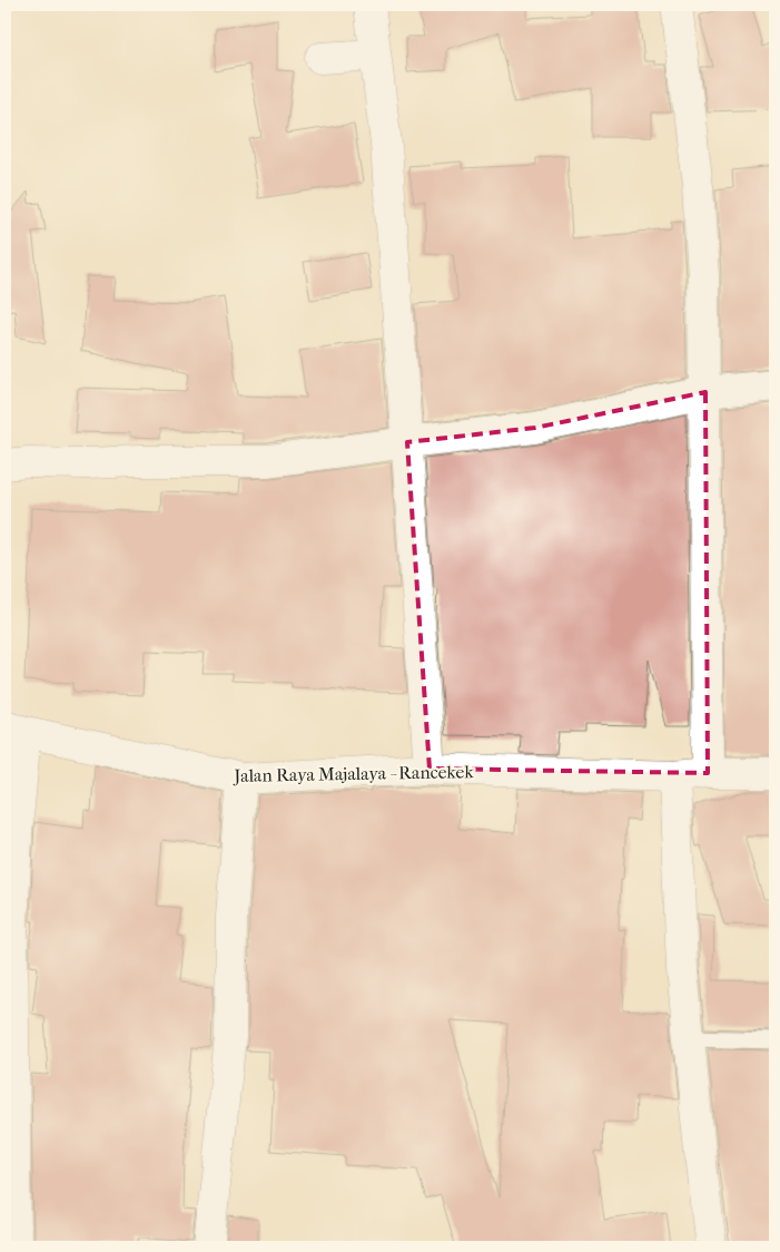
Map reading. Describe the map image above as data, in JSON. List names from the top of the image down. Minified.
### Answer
{"streets":{"street":["Jalan Raya Majalaya - Rancekek"]}}
